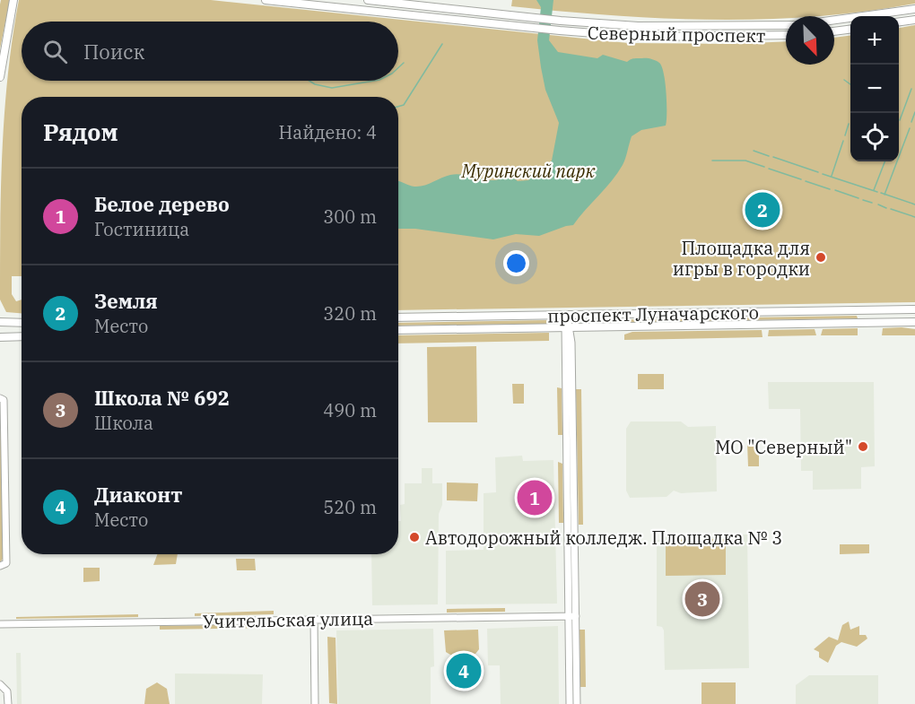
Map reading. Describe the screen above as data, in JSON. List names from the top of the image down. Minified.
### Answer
{"streets":{"main road":["Северный проспект","проспект Луначарского"],"street":["Учительская улица"]},"parks":["Муринский парк"],"places":["Площадка для игры в городки","МО \"Северный\"","Автодорожный колледж. Площадка № 3"],"north":"bottom right","page":{"map_buttons":["+","−"],"search":"Поиск","heading":["Рядом","Найдено: 4"],"list":[{"mark":"1","name":"Белое дерево","note":"Гостиница","value":"300 m"},{"mark":"2","name":"Земля","note":"Место","value":"320 m"},{"mark":"3","name":"Школа № 692","note":"Школа","value":"490 m"},{"mark":"4","name":"Диаконт","note":"Место","value":"520 m"}],"pins":["2","1","3","4"]}}
